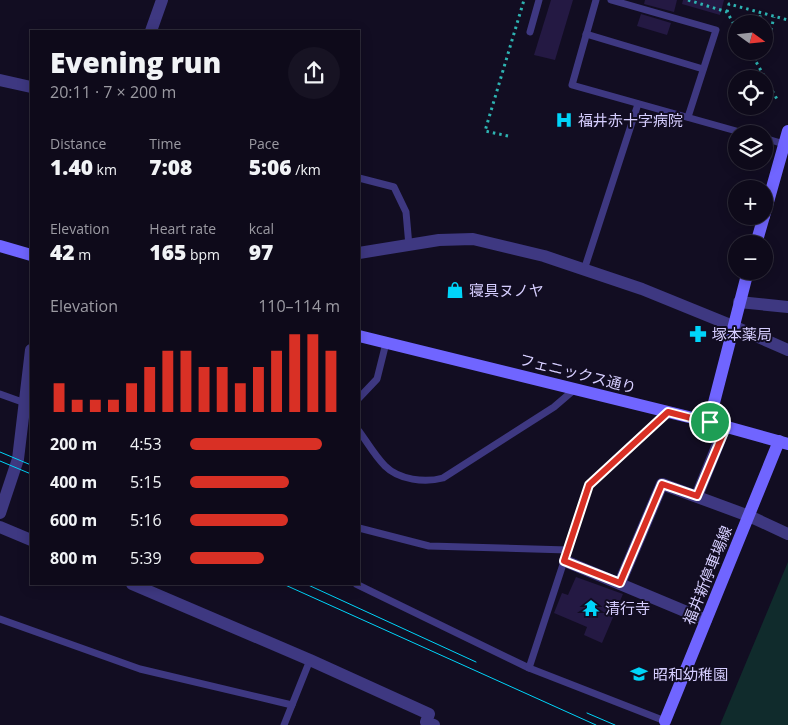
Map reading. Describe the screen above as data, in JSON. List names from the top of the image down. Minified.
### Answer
{"streets":{"main road":["フェニックス通り","福井新停車場線"]},"crossings":[["フェニックス通り","福井新停車場線"]],"places":{"hospital":["福井赤十字病院"],"shop":["寝具ヌノヤ"],"pharmacy":["塚本薬局"],"temple":["清行寺"],"school or university":["昭和幼稚園"]},"north":"right","page":{"map_buttons":["+","−"],"heading":["Evening run","20:11 · 7 × 200 m"],"stats":[["Distance","1.40 km"],["Time","7:08"],["Pace","5:06 /km"],["Elevation","42 m"],["Heart rate","165 bpm"],["kcal","97"]],"chart":["Elevation","110–114 m"],"list":[{"name":"200 m","note":"4:53"},{"name":"400 m","note":"5:15"},{"name":"600 m","note":"5:16"},{"name":"800 m","note":"5:39"}]}}
